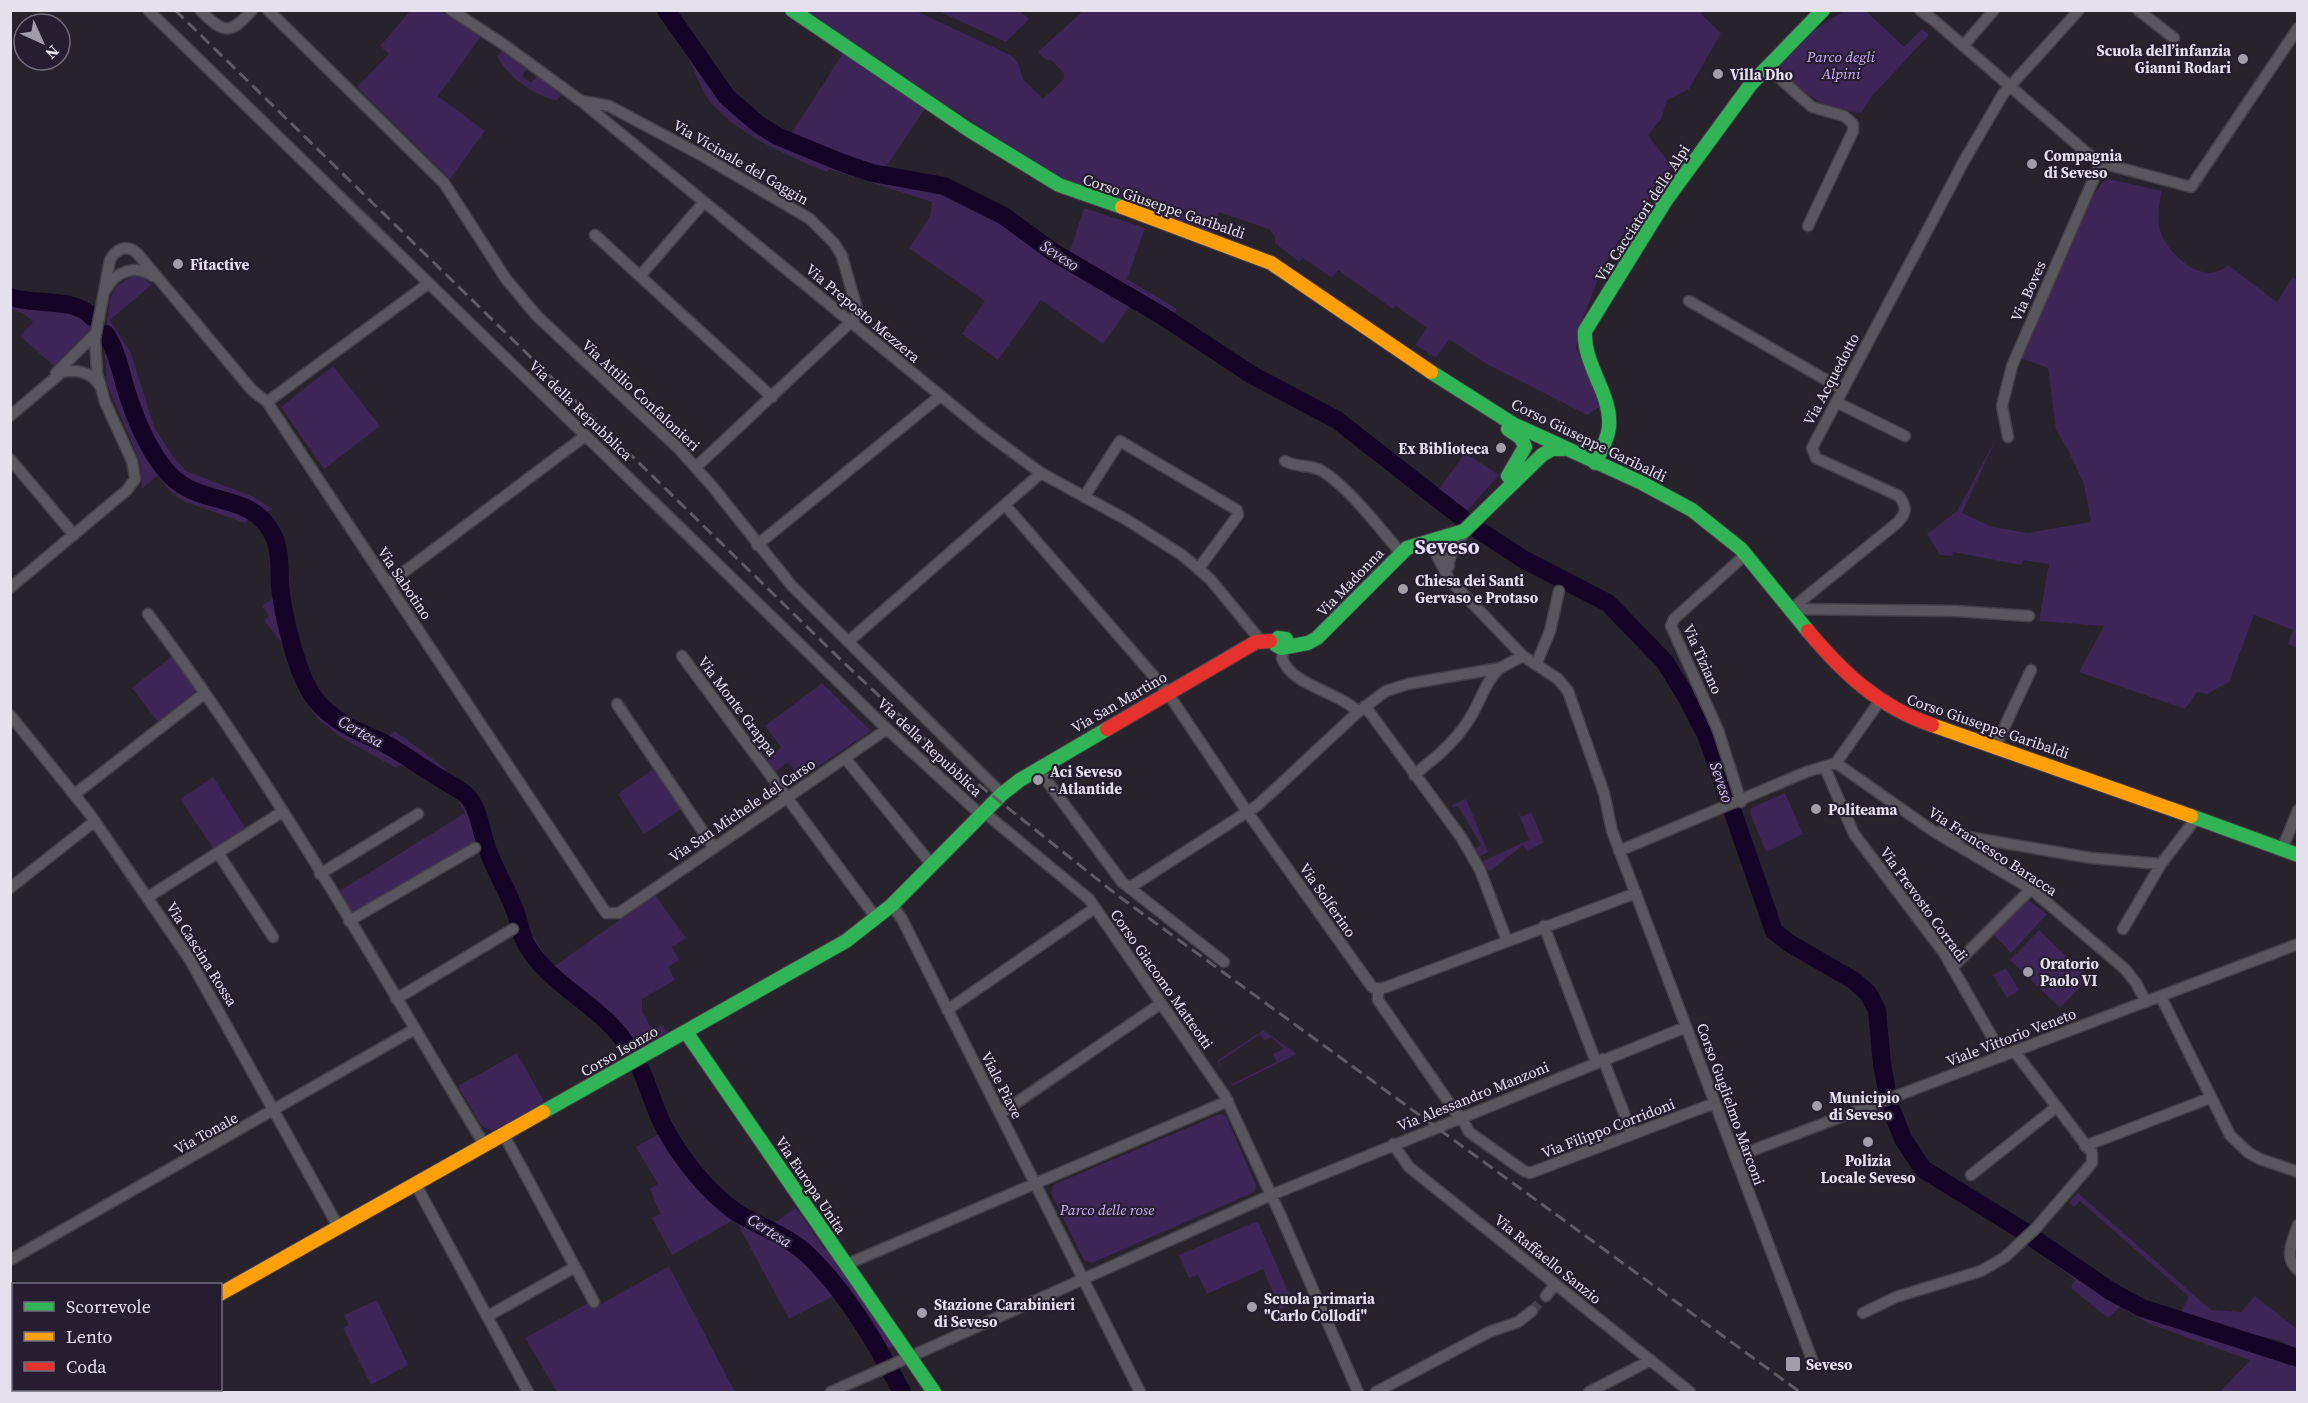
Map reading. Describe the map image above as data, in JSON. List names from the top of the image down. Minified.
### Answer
{"streets":{"street":["Via Vicinale del Gaggin","Corso Giuseppe Garibaldi","Via Cacciatori delle Alpi","Via Boves","Via Preposto Mezzera","Via Acquedotto","Via Attilio Confalonieri","Via della Repubblica","Via Madonna","Via Sabotino","Via Tiziano","Via San Martino","Via Monte Grappa","Via San Michele del Carso","Via Francesco Baracca","Via Solferino","Via Prevosto Corradi","Via Cascina Rossa","Corso Giacomo Matteotti","Viale Vittorio Veneto","Corso Isonzo","Viale Piave","Via Alessandro Manzoni","Corso Guglielmo Marconi","Via Filippo Corridoni","Via Tonale","Via Europa Unita","Via Raffaello Sanzio"]},"crossings":[["Via Vicinale del Gaggin","Via Preposto Mezzera"],["Corso Giuseppe Garibaldi","Via Cacciatori delle Alpi"],["Corso Giuseppe Garibaldi","Via Acquedotto"],["Corso Giuseppe Garibaldi","Via Tiziano"],["Via Preposto Mezzera","Via Madonna"],["Via Preposto Mezzera","Via San Martino"],["Via Attilio Confalonieri","Via San Martino"],["Via Attilio Confalonieri","Corso Isonzo"],["Via della Repubblica","Via San Michele del Carso"],["Via della Repubblica","Corso Giacomo Matteotti"],["Via della Repubblica","Corso Isonzo"],["Via Madonna","Via San Martino"],["Via Sabotino","Via San Michele del Carso"],["Via San Martino","Via Solferino"],["Via San Martino","Corso Isonzo"],["Via Monte Grappa","Via San Michele del Carso"],["Via Monte Grappa","Corso Isonzo"],["Via Francesco Baracca","Viale Vittorio Veneto"],["Via Prevosto Corradi","Viale Vittorio Veneto"],["Via Cascina Rossa","Corso Isonzo"],["Via Cascina Rossa","Via Tonale"],["Corso Giacomo Matteotti","Corso Isonzo"],["Corso Giacomo Matteotti","Via Alessandro Manzoni"],["Viale Vittorio Veneto","Corso Guglielmo Marconi"],["Corso Isonzo","Viale Piave"],["Corso Isonzo","Via Europa Unita"],["Viale Piave","Via Alessandro Manzoni"],["Via Alessandro Manzoni","Corso Guglielmo Marconi"],["Via Alessandro Manzoni","Via Filippo Corridoni"],["Via Alessandro Manzoni","Via Europa Unita"],["Via Alessandro Manzoni","Via Raffaello Sanzio"],["Corso Guglielmo Marconi","Via Filippo Corridoni"]],"districts":["Seveso"],"water":["Seveso","Certesa"],"parks":["Parco degli Alpini","Parco delle rose"],"places":{"other":["Scuola dell’infanzia Gianni Rodari","Villa Dho","Compagnia di Seveso","Fitactive","Ex Biblioteca","Chiesa dei Santi Gervaso e Protaso","Aci Seveso - Atlantide","Politeama","Oratorio Paolo VI","Municipio di Seveso","Polizia Locale Seveso","Scuola primaria \"Carlo Collodi\"","Stazione Carabinieri di Seveso"],"transit":["Seveso"]},"legend":["Scorrevole","Lento","Coda"],"north":"bottom right"}
